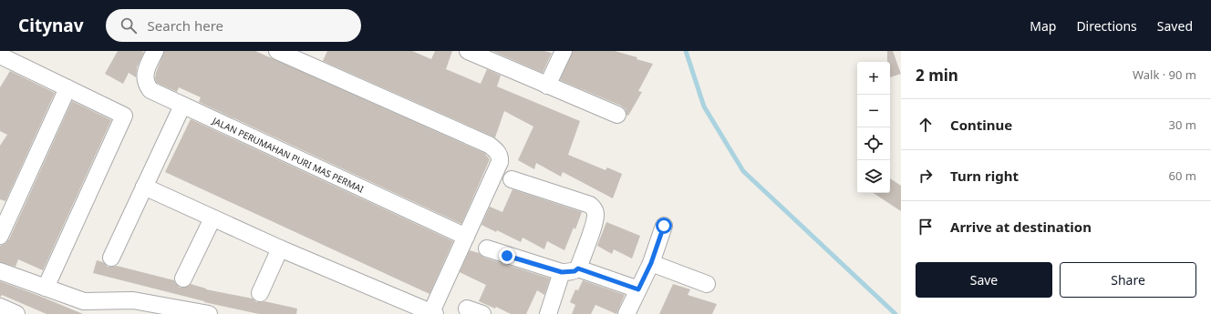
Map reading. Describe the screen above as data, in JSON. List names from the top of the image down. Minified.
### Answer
{"streets":{"street":["JALAN PERUMAHAN PURI MAS PERMAI"]},"page":{"header":"Citynav","search":"Search here","nav":["Map","Directions","Saved"],"heading":["2 min","Walk · 90 m"],"map_buttons":["+","−"],"list":[["Continue","30 m"],["Turn right","60 m"],"Arrive at destination"],"buttons":["Save","Share"]}}
